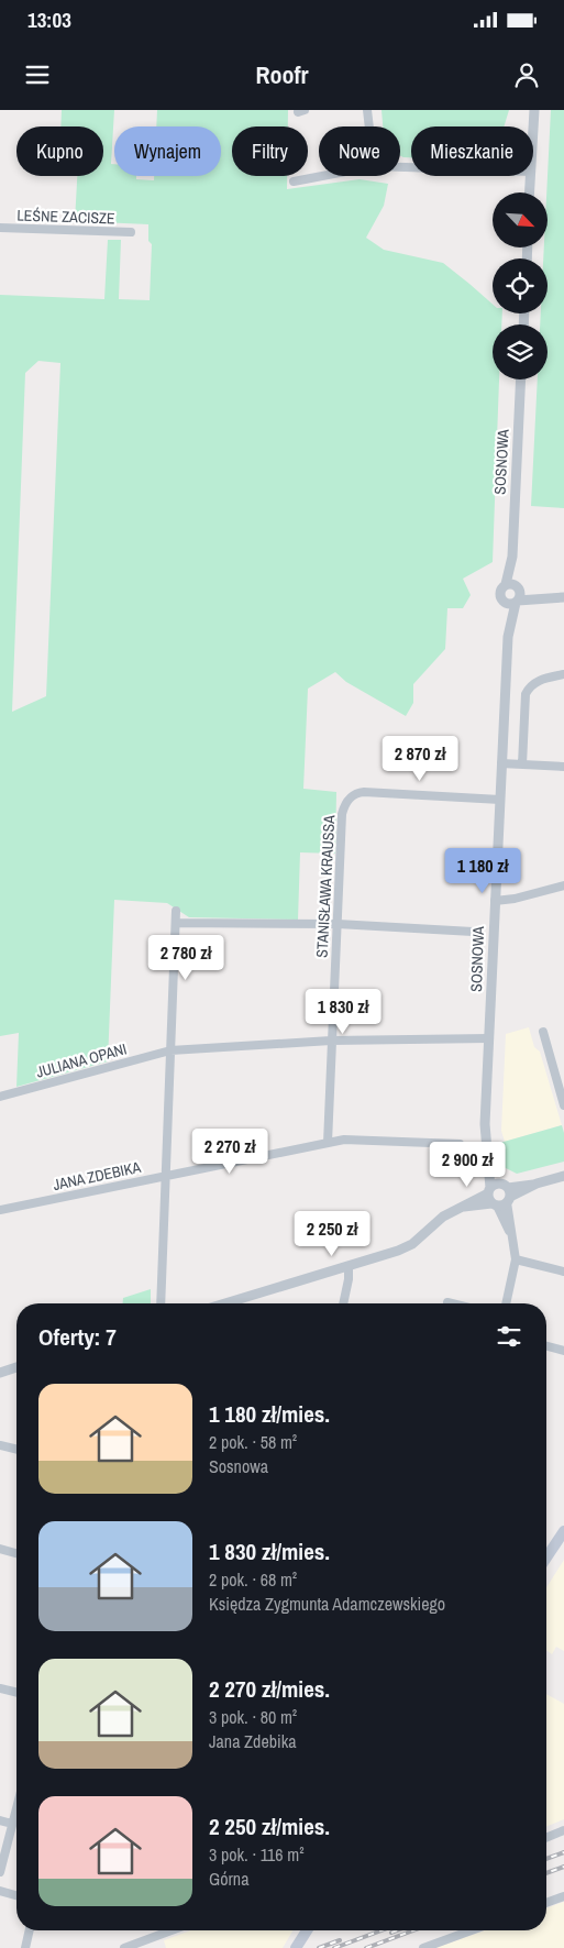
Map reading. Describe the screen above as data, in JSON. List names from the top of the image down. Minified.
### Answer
{"streets":{"street":["LEŚNE ZACISZE","SOSNOWA","STANISŁAWA KRAUSSA","JULIANA OPANI","JANA ZDEBIKA"]},"crossings":[["SOSNOWA","STANISŁAWA KRAUSSA"],["SOSNOWA","JULIANA OPANI"],["STANISŁAWA KRAUSSA","JULIANA OPANI"],["STANISŁAWA KRAUSSA","JANA ZDEBIKA"]],"north":"bottom right","page":{"status":"13:03","header":"Roofr","chip":["Kupno","Wynajem","Filtry","Nowe","Mieszkanie"],"price":["2 870 zł","1 180 zł","2 780 zł","1 830 zł","2 270 zł","2 900 zł","2 250 zł"],"heading":"Oferty: 7","list":[{"name":"1 180 zł/mies.","note":"2 pok. · 58 m² · Sosnowa"},{"name":"1 830 zł/mies.","note":"2 pok. · 68 m² · Księdza Zygmunta Adamczewskiego"},{"name":"2 270 zł/mies.","note":"3 pok. · 80 m² · Jana Zdebika"},{"name":"2 250 zł/mies.","note":"3 pok. · 116 m² · Górna"}]}}
